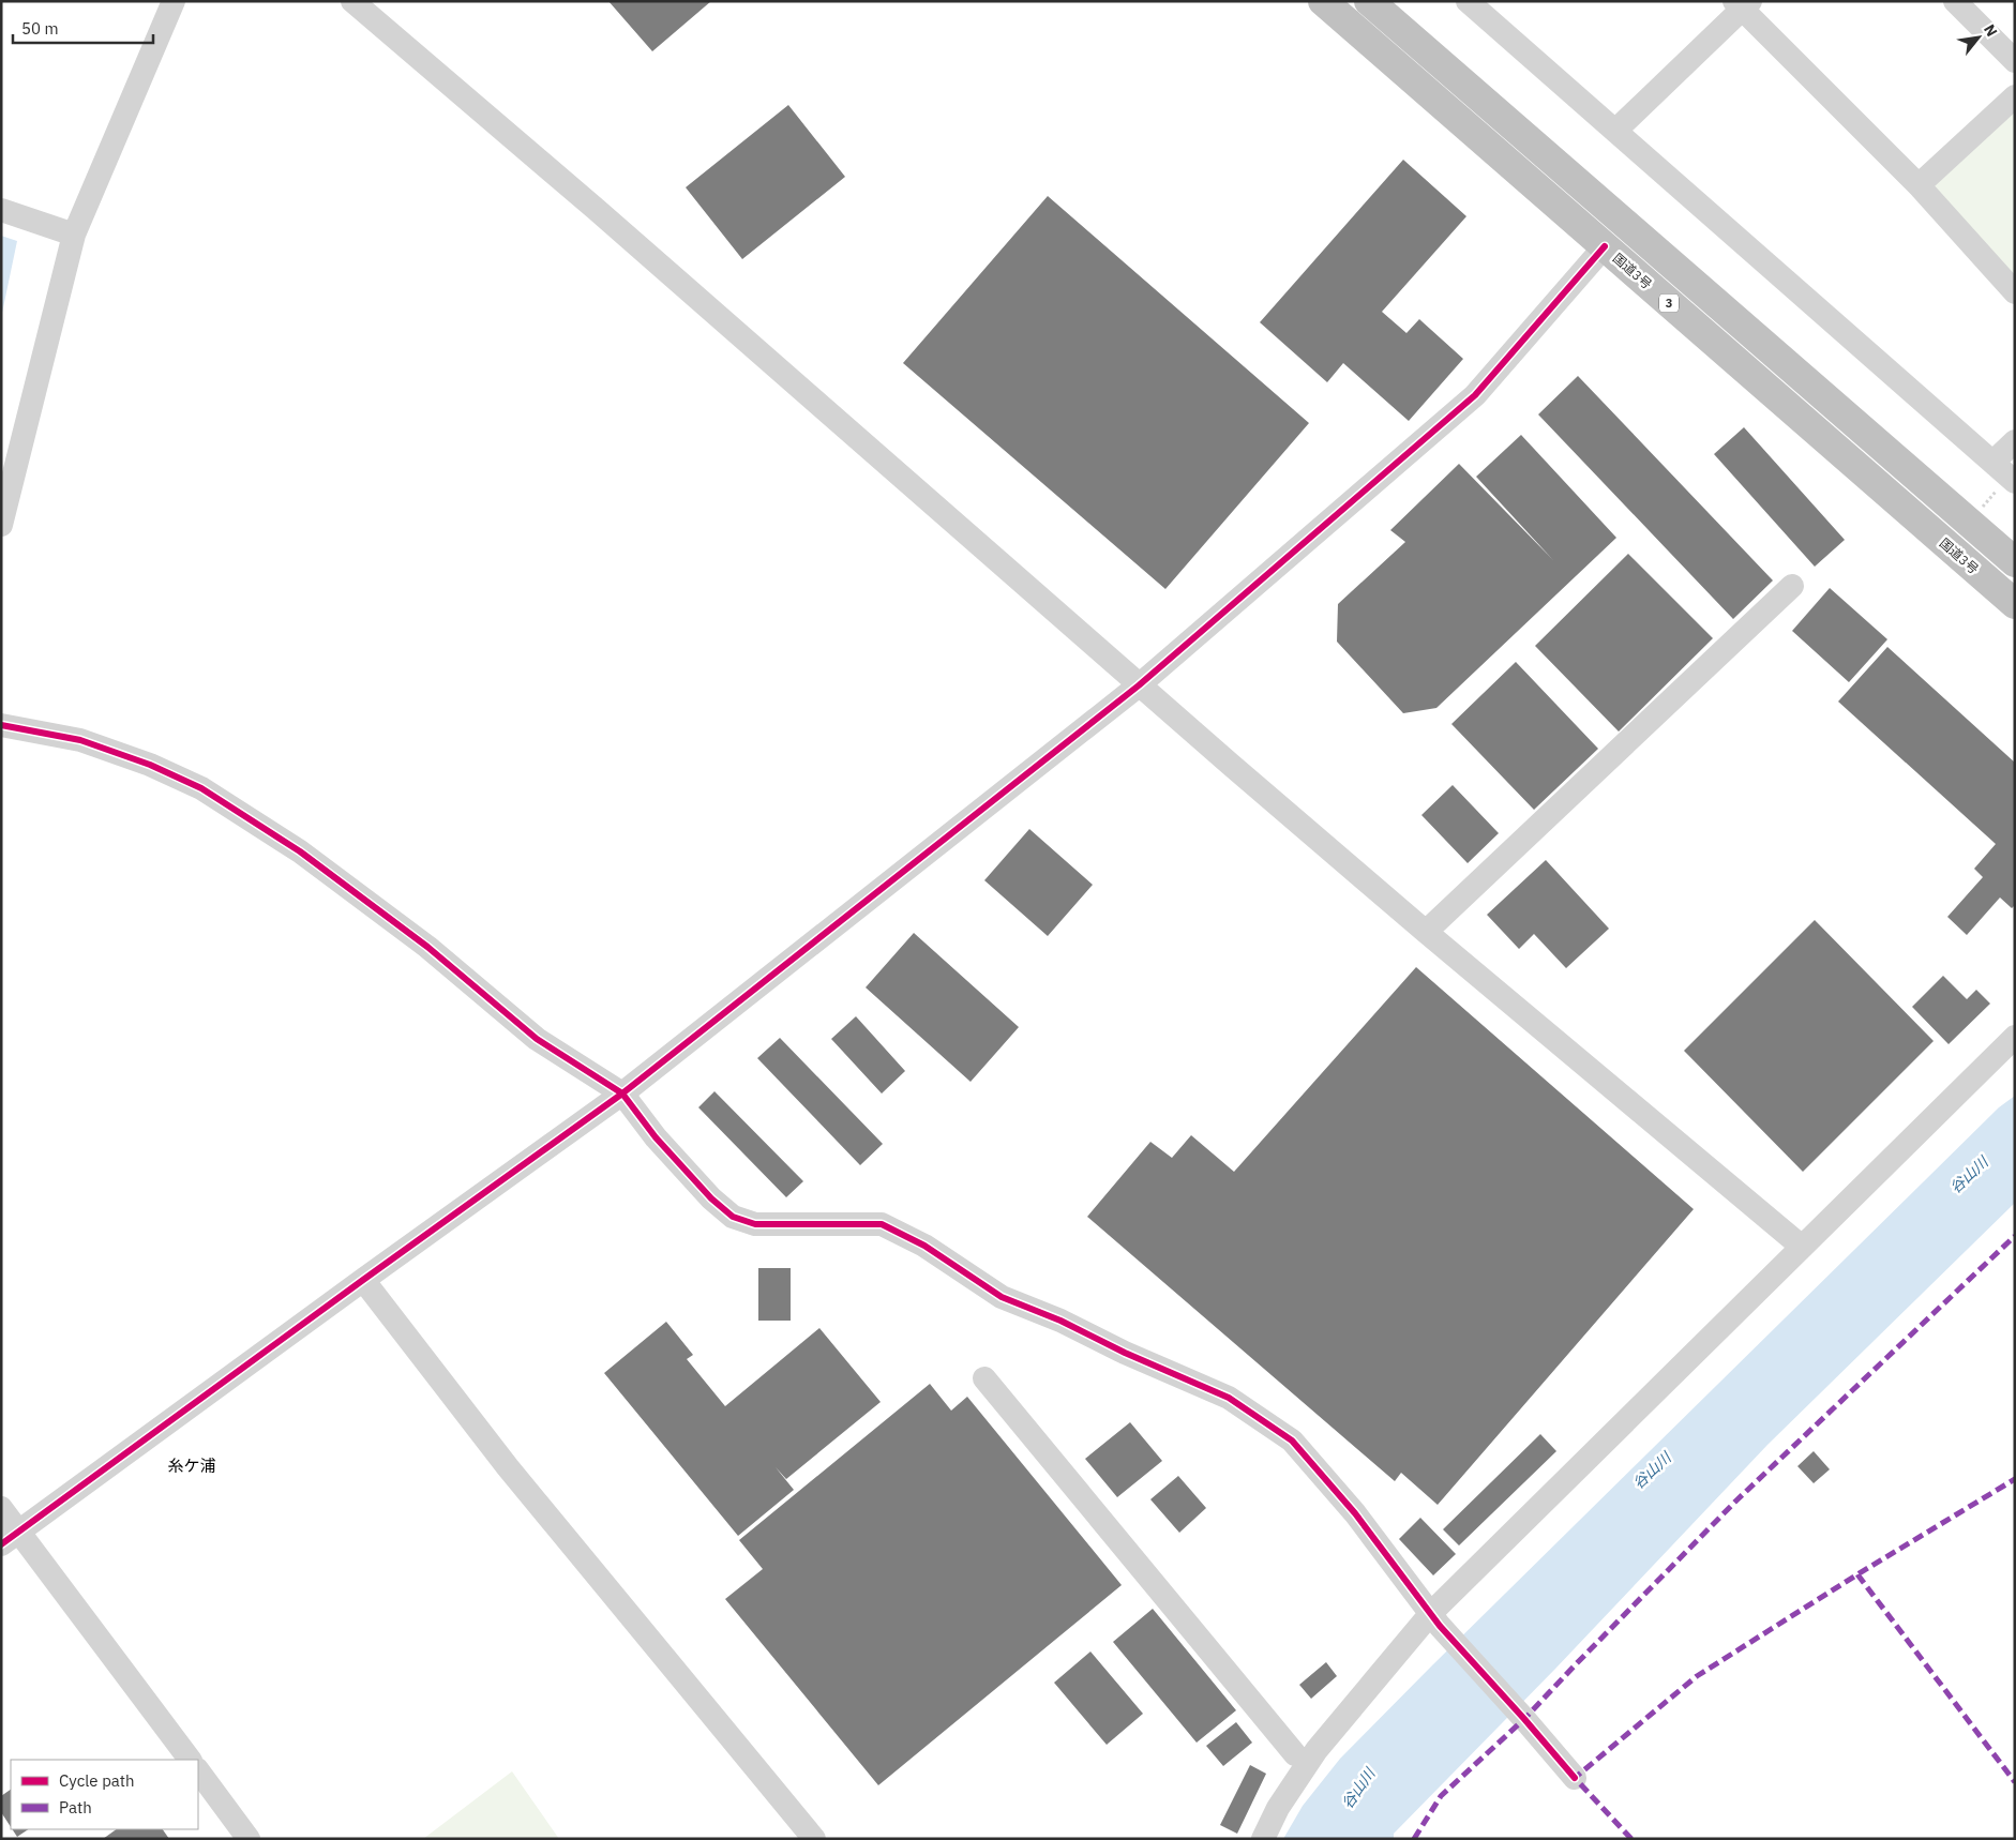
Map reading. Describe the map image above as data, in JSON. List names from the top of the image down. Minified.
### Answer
{"streets":{"highway":["国道3号","3"]},"districts":["糸ケ浦"],"water":["谷山川"],"legend":["Cycle path","Path"],"scale_bar":"50 m","north":"top right"}
